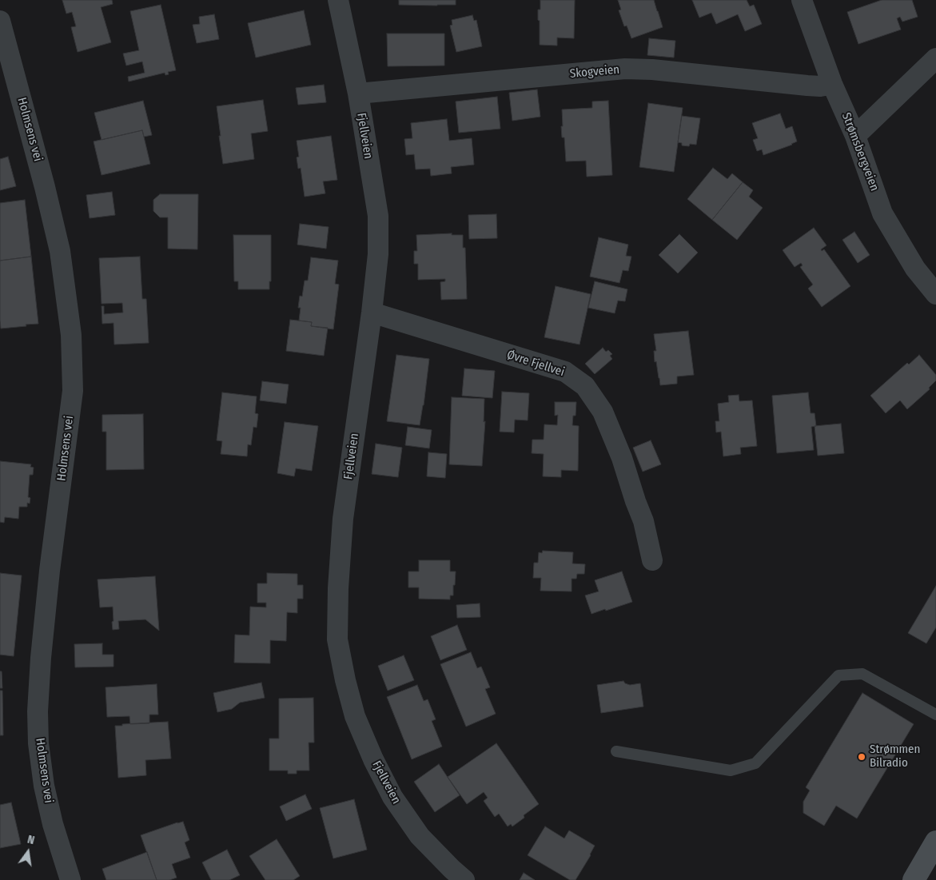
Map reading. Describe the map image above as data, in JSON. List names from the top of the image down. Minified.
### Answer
{"streets":{"street":["Skogveien","Holmsens vei","Fjellveien","Strømsbergveien","Øvre Fjellvei"]},"crossings":[["Skogveien","Fjellveien"],["Skogveien","Strømsbergveien"],["Fjellveien","Øvre Fjellvei"]],"places":["Strømmen Bilradio"],"north":"top"}
